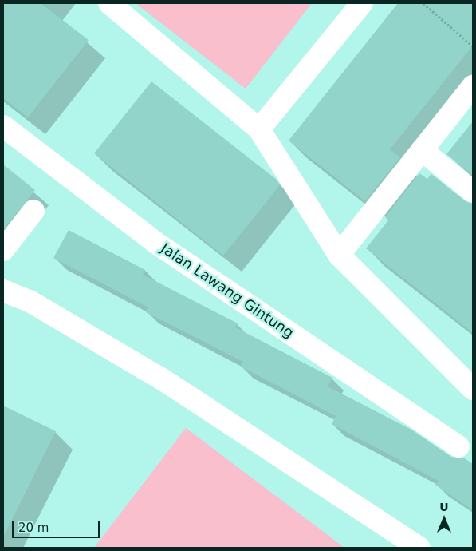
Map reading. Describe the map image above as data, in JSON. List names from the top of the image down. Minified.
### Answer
{"streets":{"street":["Jalan Lawang Gintung"]},"scale_bar":"20 m","north":"top"}
